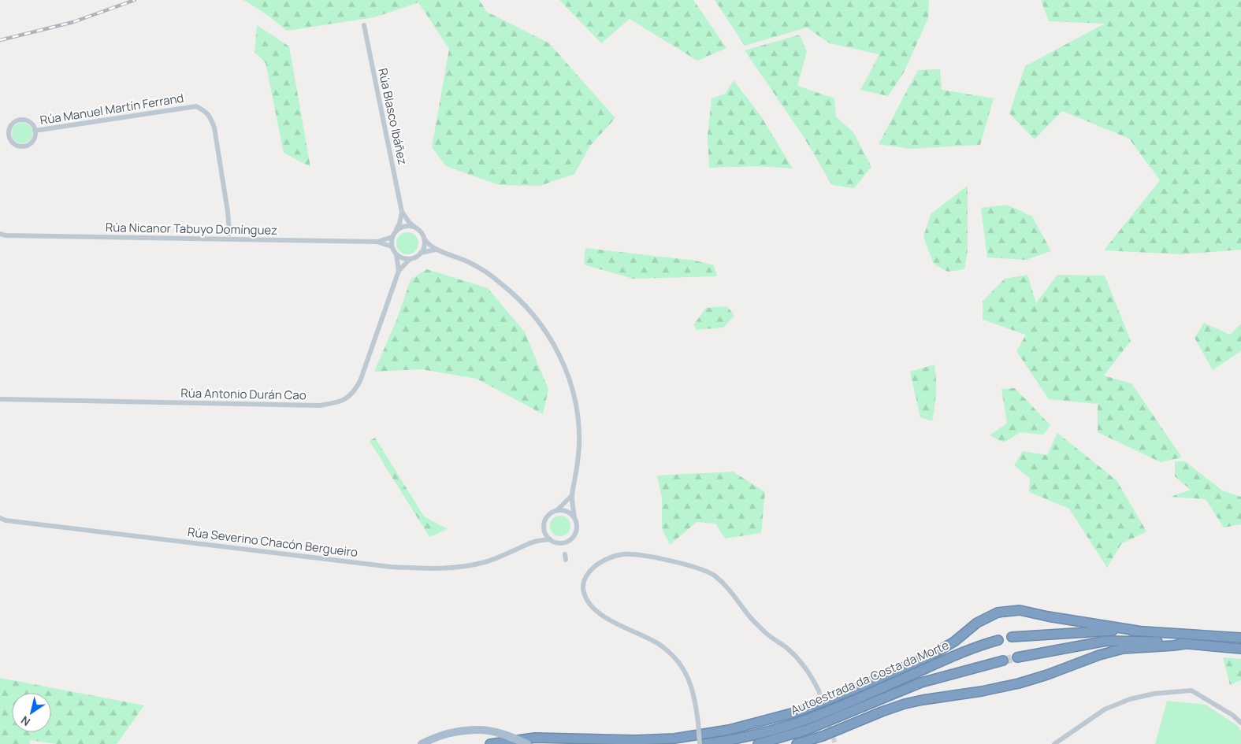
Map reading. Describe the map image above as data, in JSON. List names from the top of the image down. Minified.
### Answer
{"streets":{"highway":["Autoestrada da Costa da Morte"],"street":["Rúa Manuel Martín Ferrand","Rúa Blasco Ibáñez","Rúa Nicanor Tabuyo Domínguez","Rúa Antonio Durán Cao","Rúa Severino Chacón Bergueiro"]},"crossings":[["Rúa Blasco Ibáñez","Rúa Nicanor Tabuyo Domínguez"],["Rúa Blasco Ibáñez","Rúa Antonio Durán Cao"],["Rúa Nicanor Tabuyo Domínguez","Rúa Antonio Durán Cao"]],"north":"bottom left"}
